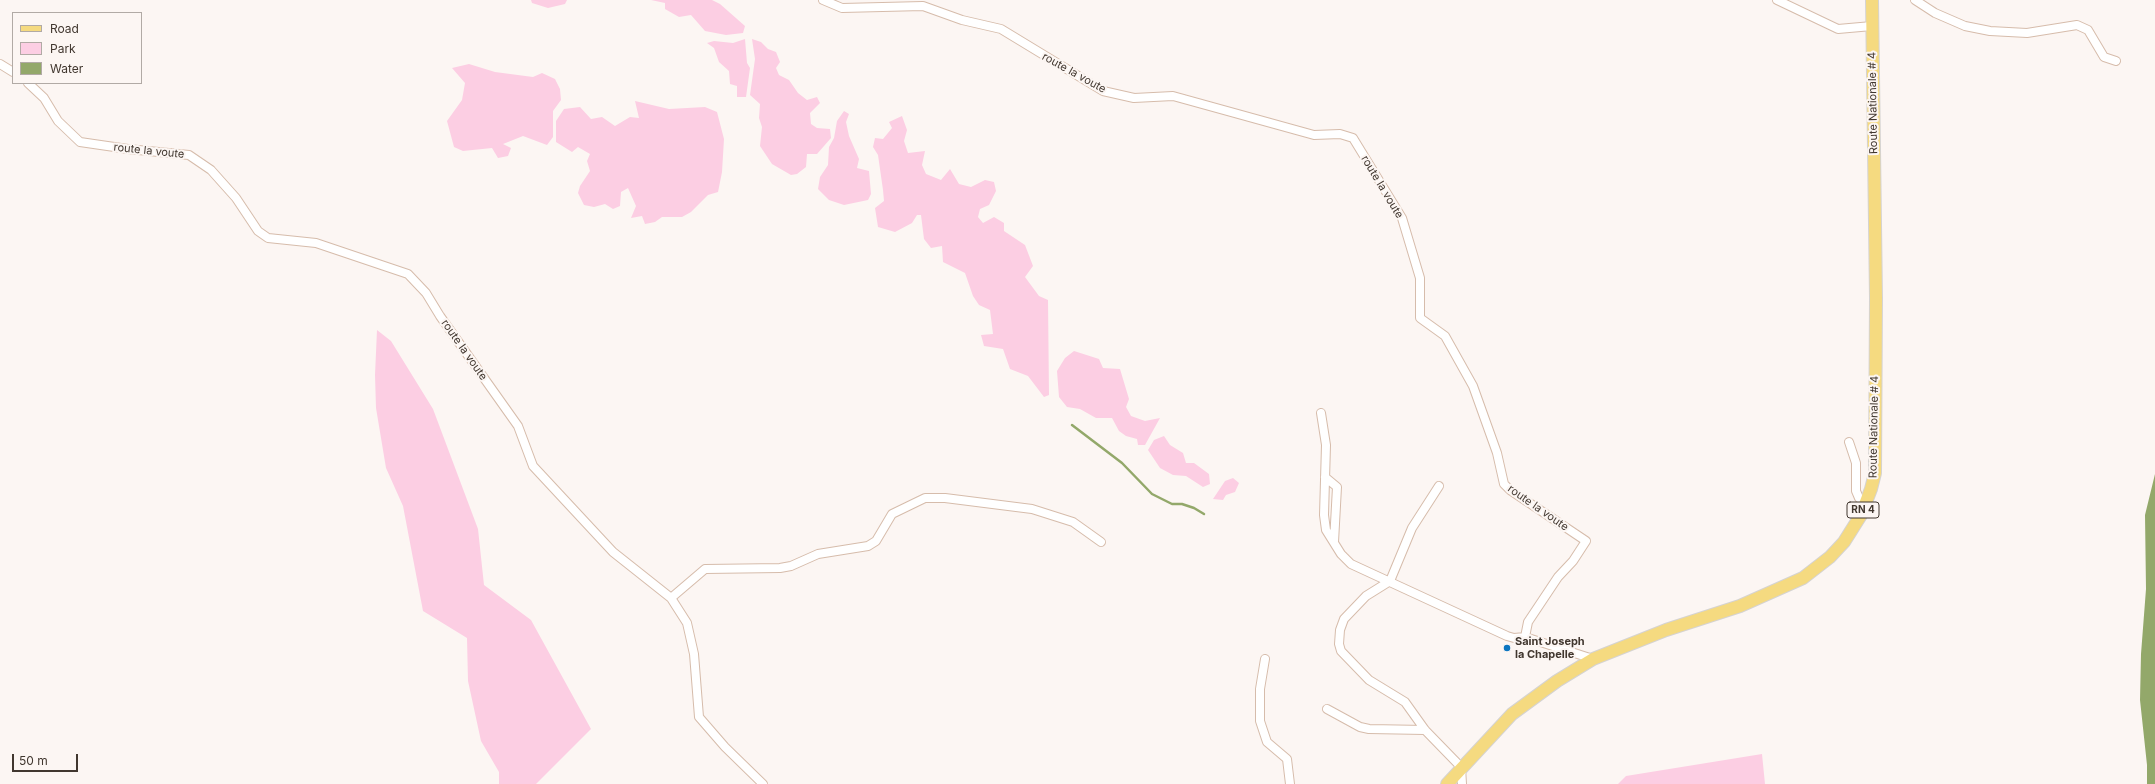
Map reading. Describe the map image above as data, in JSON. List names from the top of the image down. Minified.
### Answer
{"streets":{"main road":["Route Nationale # 4","RN 4"],"street":["route la voute"]},"places":["Saint Joseph la Chapelle"],"legend":["Road","Park","Water"],"scale_bar":"50 m"}
